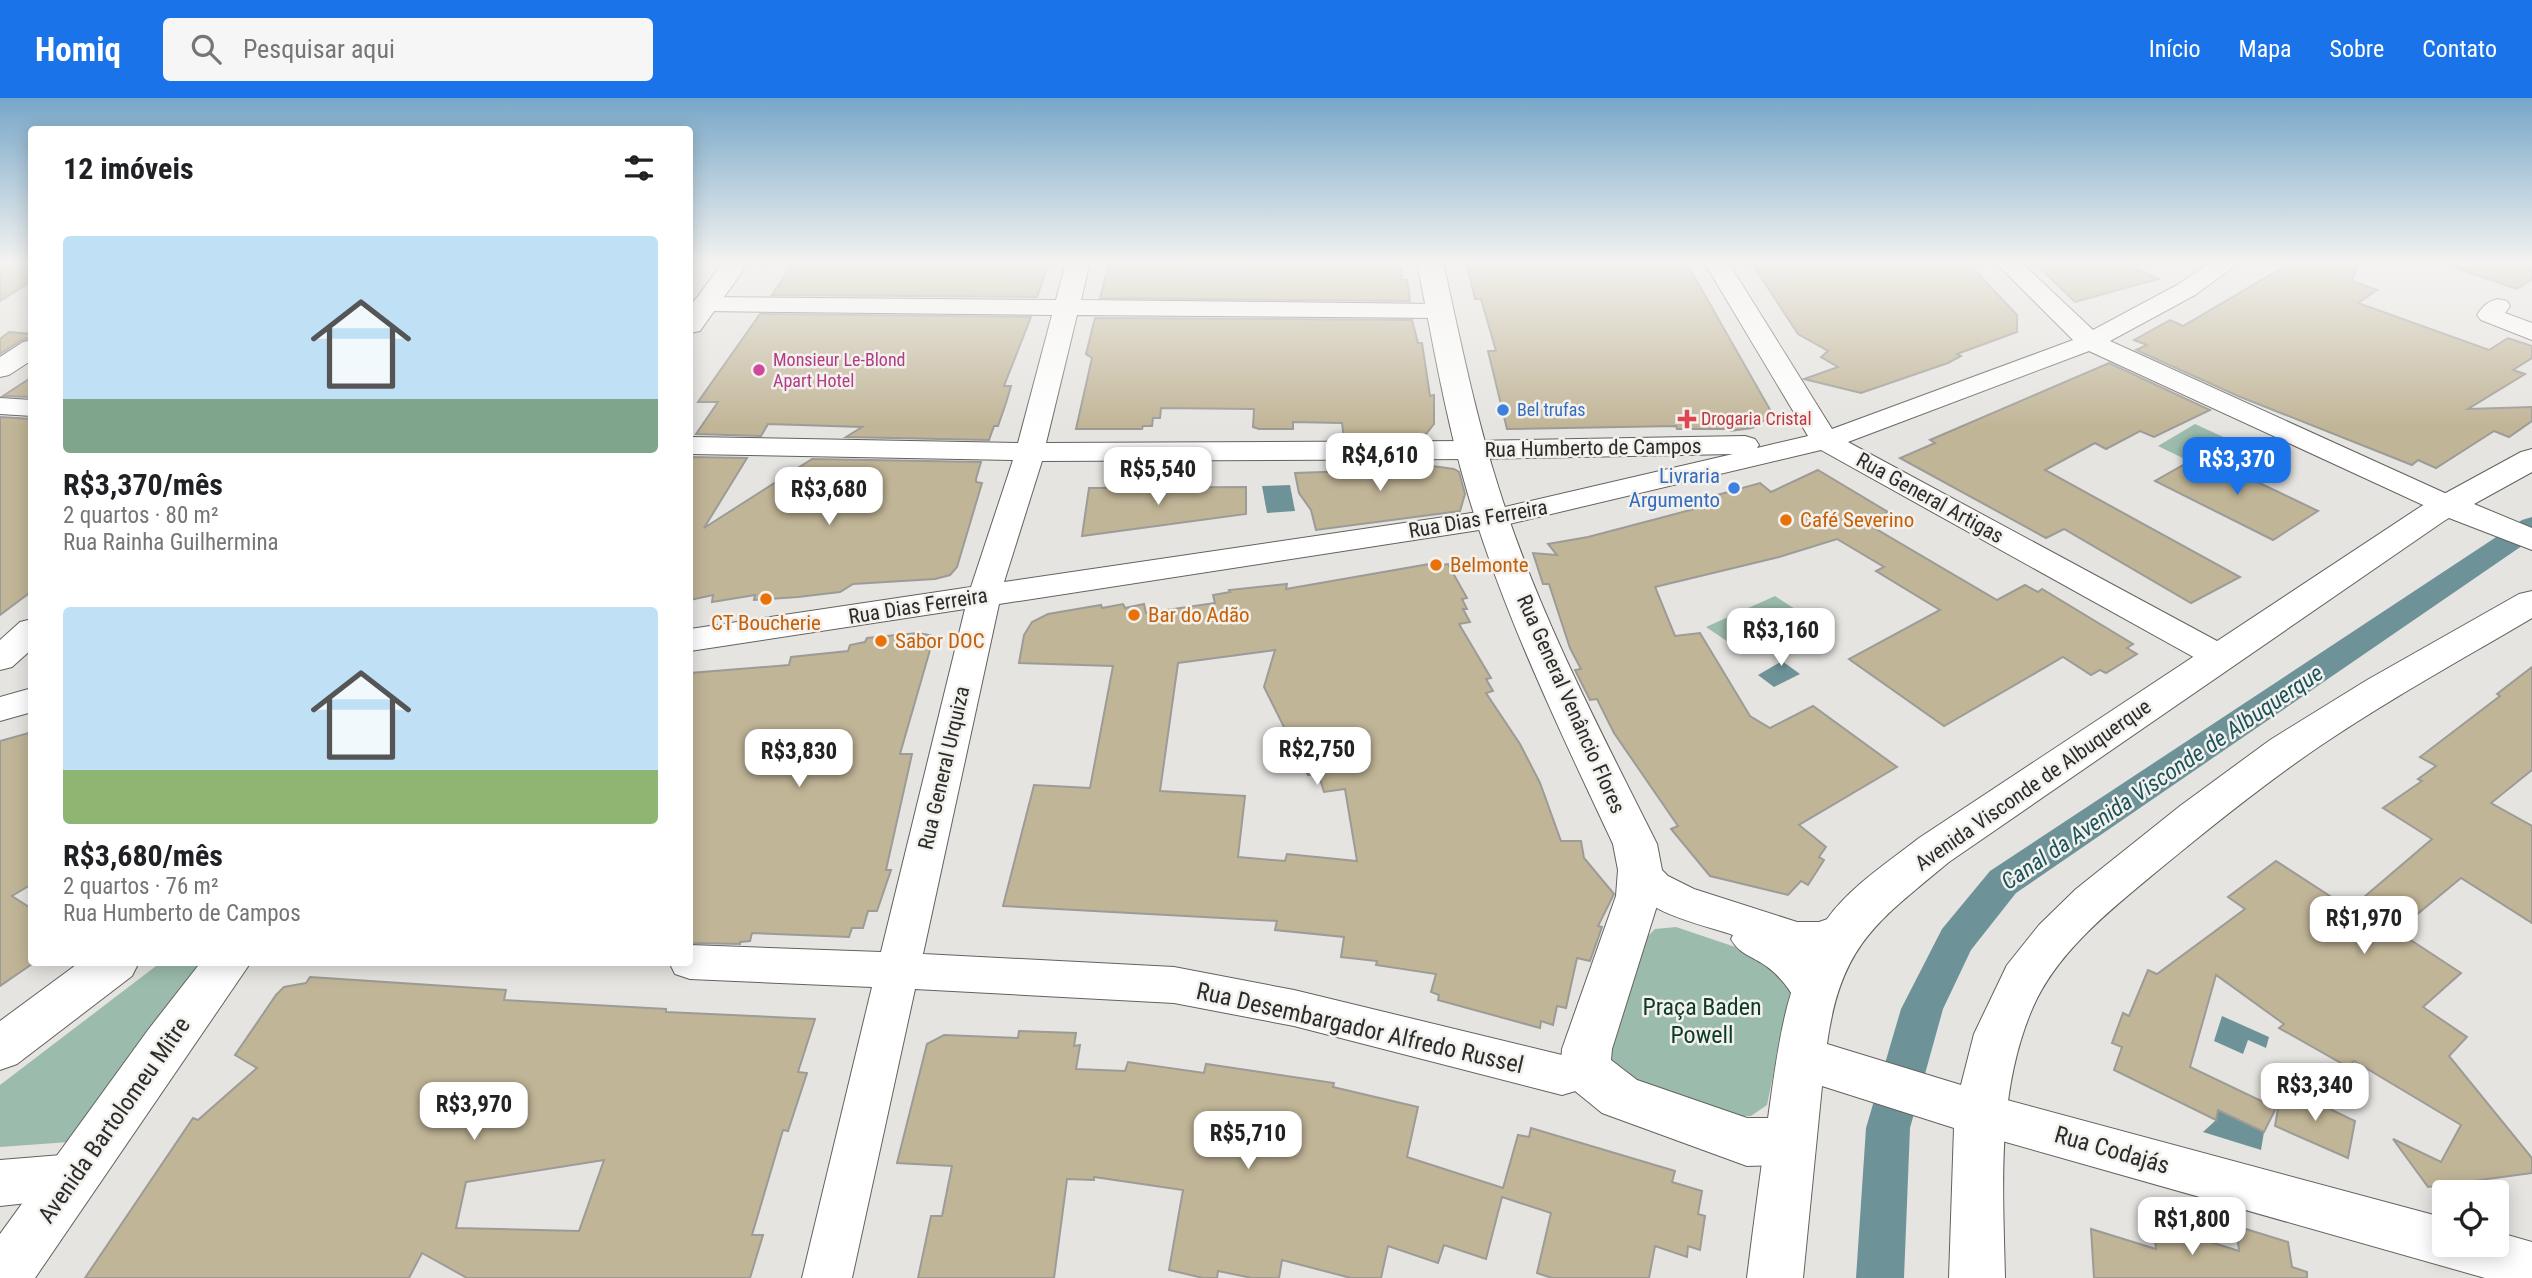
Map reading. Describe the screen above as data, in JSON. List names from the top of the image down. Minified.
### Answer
{"streets":{"main road":["Rua General Venâncio Flores","Avenida Visconde de Albuquerque","Avenida Bartolomeu Mitre"],"street":["Rua Humberto de Campos","Rua General Artigas","Rua Dias Ferreira","Rua General Urquiza","Rua Desembargador Alfredo Russel","Rua Codajás"]},"crossings":[["Rua Humberto de Campos","Rua General Artigas"],["Rua Humberto de Campos","Rua Dias Ferreira"],["Rua Humberto de Campos","Rua General Venâncio Flores"],["Rua Humberto de Campos","Rua General Urquiza"],["Rua General Artigas","Rua Dias Ferreira"],["Rua General Artigas","Avenida Visconde de Albuquerque"],["Rua Dias Ferreira","Rua General Venâncio Flores"],["Rua Dias Ferreira","Rua General Urquiza"],["Rua General Venâncio Flores","Avenida Visconde de Albuquerque"],["Rua General Venâncio Flores","Rua Desembargador Alfredo Russel"],["Rua General Urquiza","Rua Desembargador Alfredo Russel"],["Avenida Visconde de Albuquerque","Rua Desembargador Alfredo Russel"]],"water":["Canal da Avenida Visconde de Albuquerque"],"parks":["Praça Baden Powell"],"places":{"other":["Monsieur Le-Blond Apart Hotel","Bel trufas","Livraria Argumento","Café Severino","Belmonte","CT Boucherie","Bar do Adão","Sabor DOC"],"health":["Drogaria Cristal"]},"page":{"header":"Homiq","search":"Pesquisar aqui","nav":["Início","Mapa","Sobre","Contato"],"heading":"12 imóveis","list":[{"name":"R$3,370/mês","note":"2 quartos · 80 m² · Rua Rainha Guilhermina"},{"name":"R$3,680/mês","note":"2 quartos · 76 m² · Rua Humberto de Campos"}],"price":["R$4,610","R$3,370","R$5,540","R$3,680","R$3,160","R$2,750","R$3,830","R$1,970","R$3,340","R$3,970","R$5,710","R$1,800"]}}
